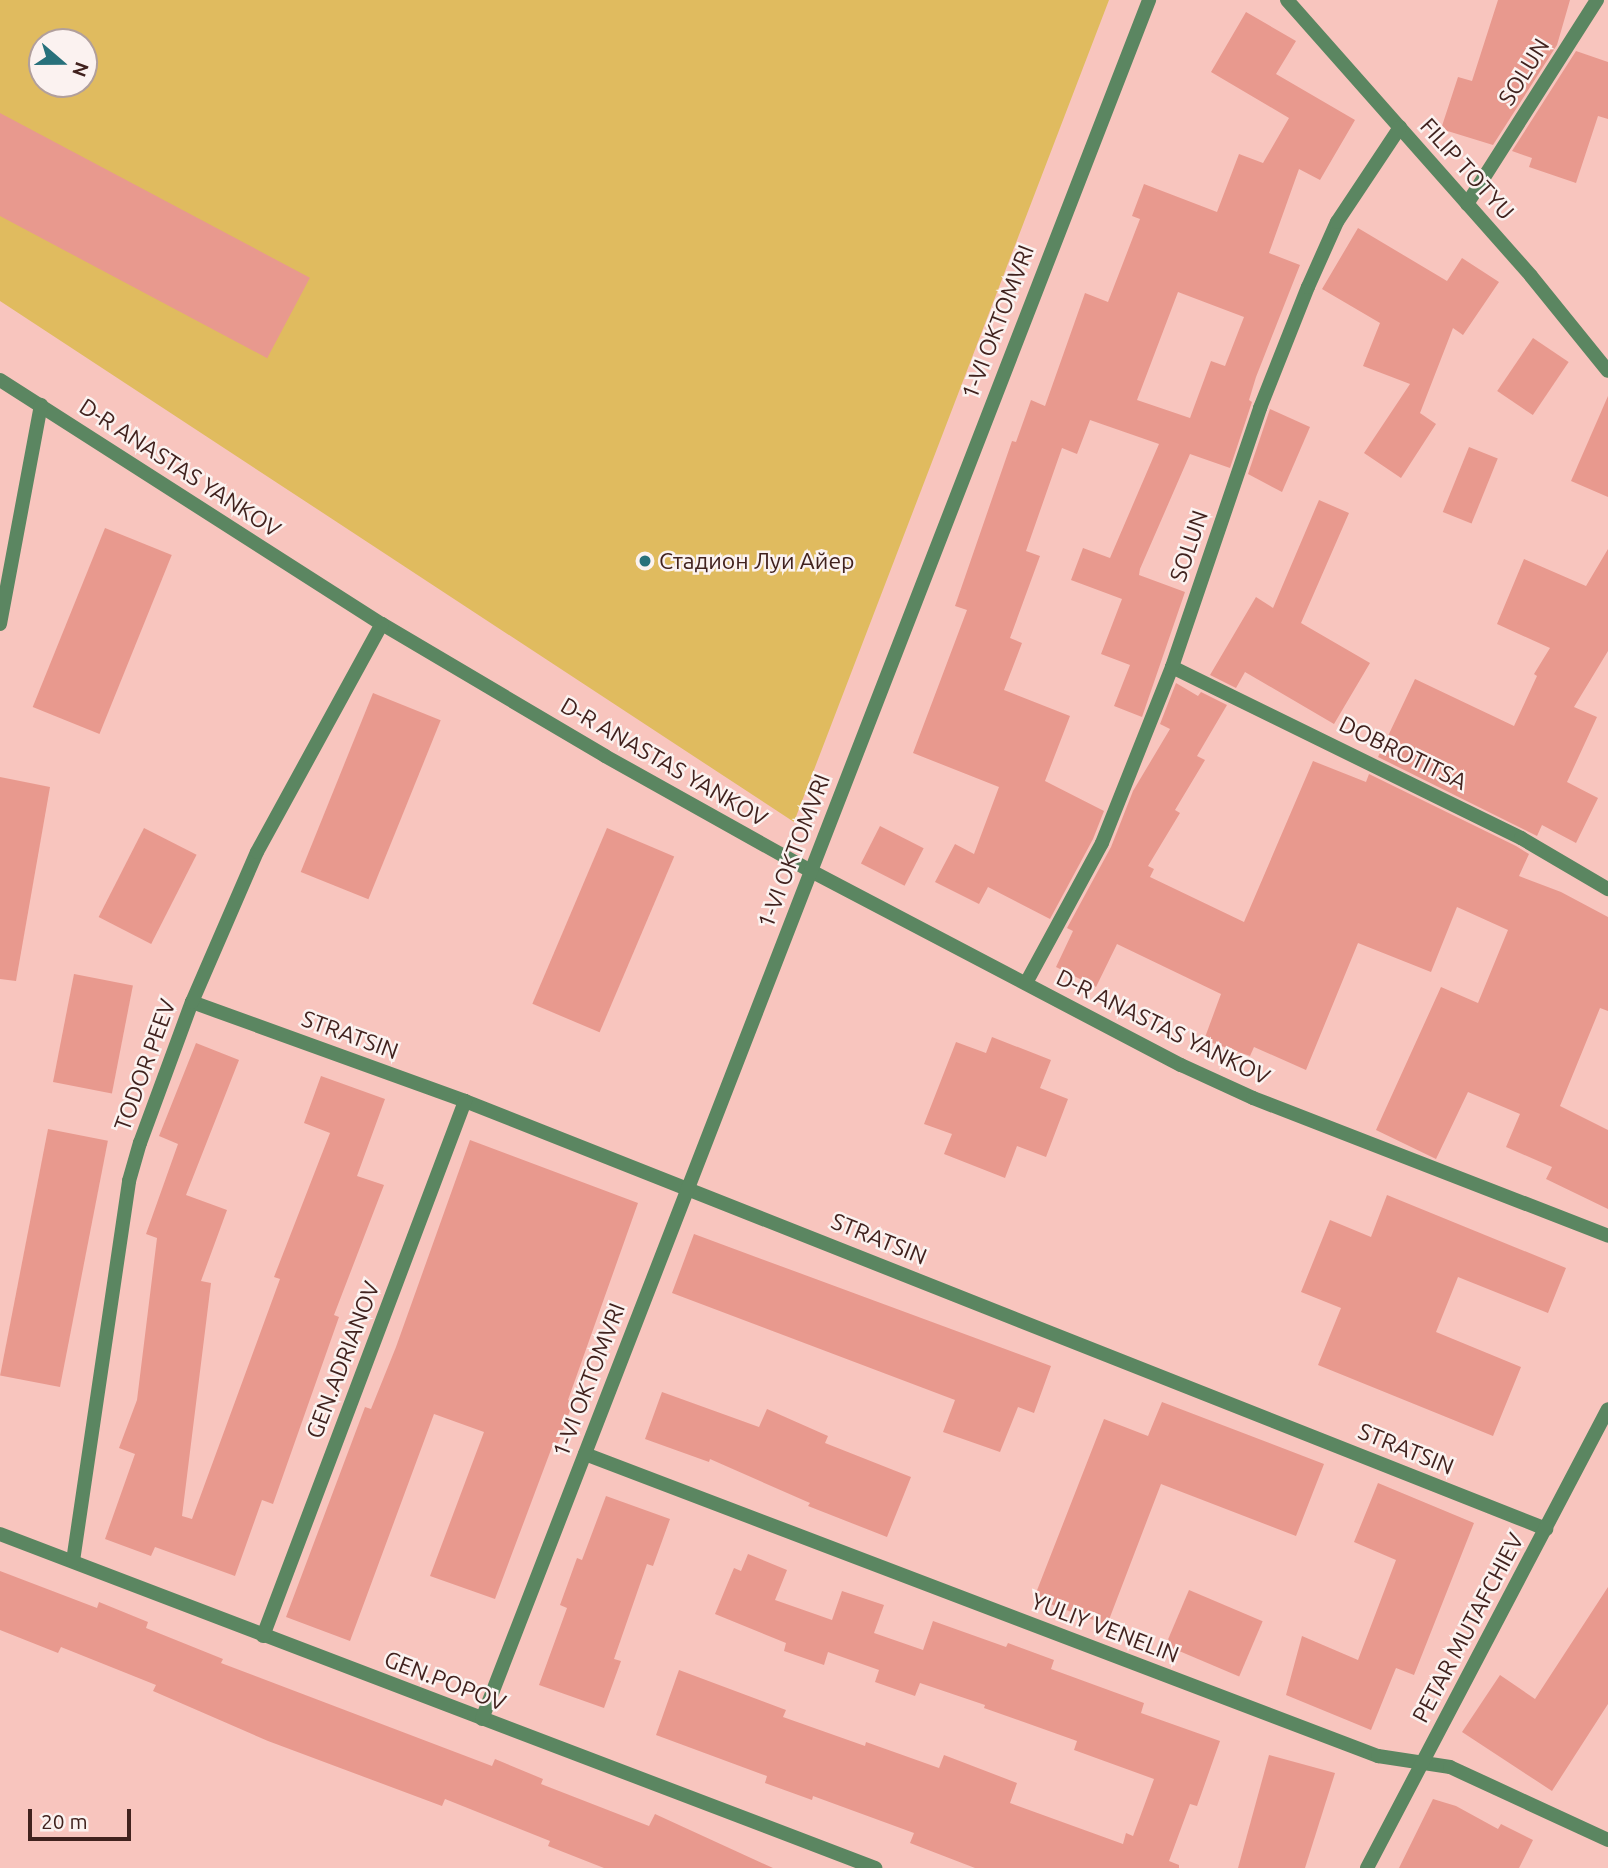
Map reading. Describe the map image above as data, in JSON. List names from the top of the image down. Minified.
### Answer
{"streets":{"street":["SOLUN","FILIP TOTYU","1-VI OKTOMVRI","D-R ANASTAS YANKOV","DOBROTITSA","STRATSIN","TODOR PEEV","GEN.ADRIANOV","YULIY VENELIN","PETAR MUTAFCHIEV","GEN.POPOV"]},"crossings":[["SOLUN","FILIP TOTYU"],["SOLUN","D-R ANASTAS YANKOV"],["SOLUN","DOBROTITSA"],["1-VI OKTOMVRI","D-R ANASTAS YANKOV"],["1-VI OKTOMVRI","STRATSIN"],["1-VI OKTOMVRI","YULIY VENELIN"],["1-VI OKTOMVRI","GEN.POPOV"],["D-R ANASTAS YANKOV","TODOR PEEV"],["STRATSIN","TODOR PEEV"],["STRATSIN","GEN.ADRIANOV"],["STRATSIN","PETAR MUTAFCHIEV"],["TODOR PEEV","GEN.POPOV"],["GEN.ADRIANOV","GEN.POPOV"],["YULIY VENELIN","PETAR MUTAFCHIEV"]],"places":["Стадион Луи Айер"],"scale_bar":"20 m","north":"right"}
